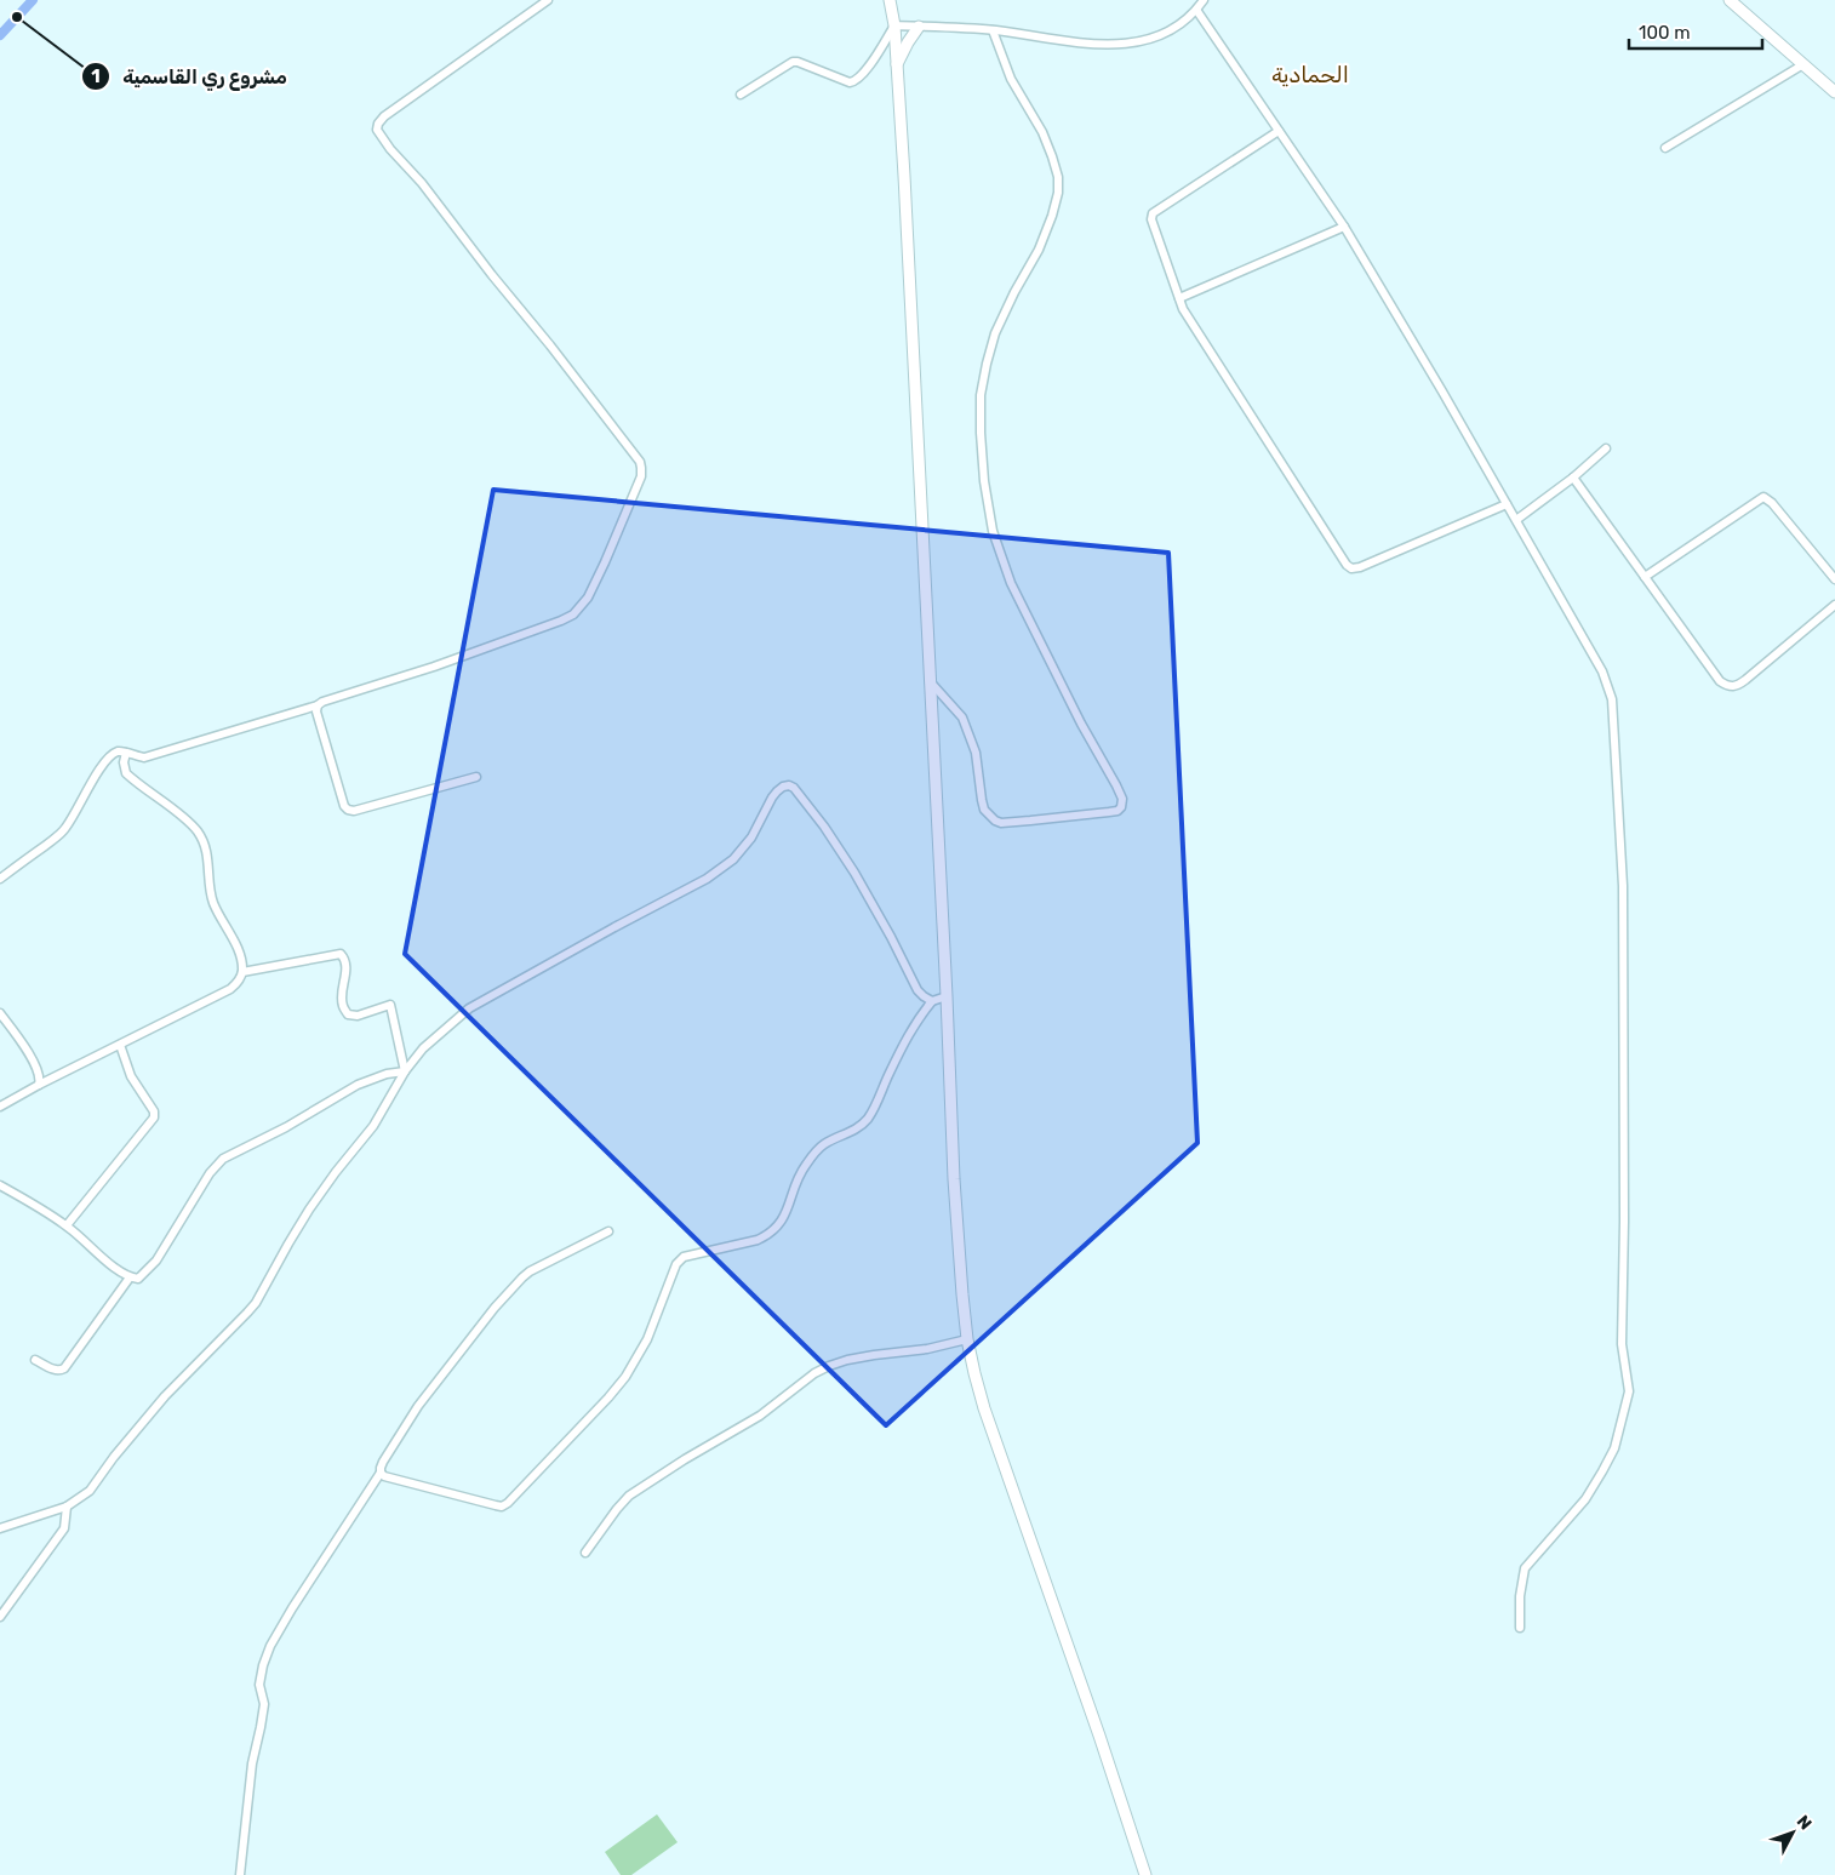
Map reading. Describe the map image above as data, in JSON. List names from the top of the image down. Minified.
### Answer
{"districts":["الحمادية"],"places":["مشروع ري القاسمية"],"scale_bar":"100 m","north":"top right"}
